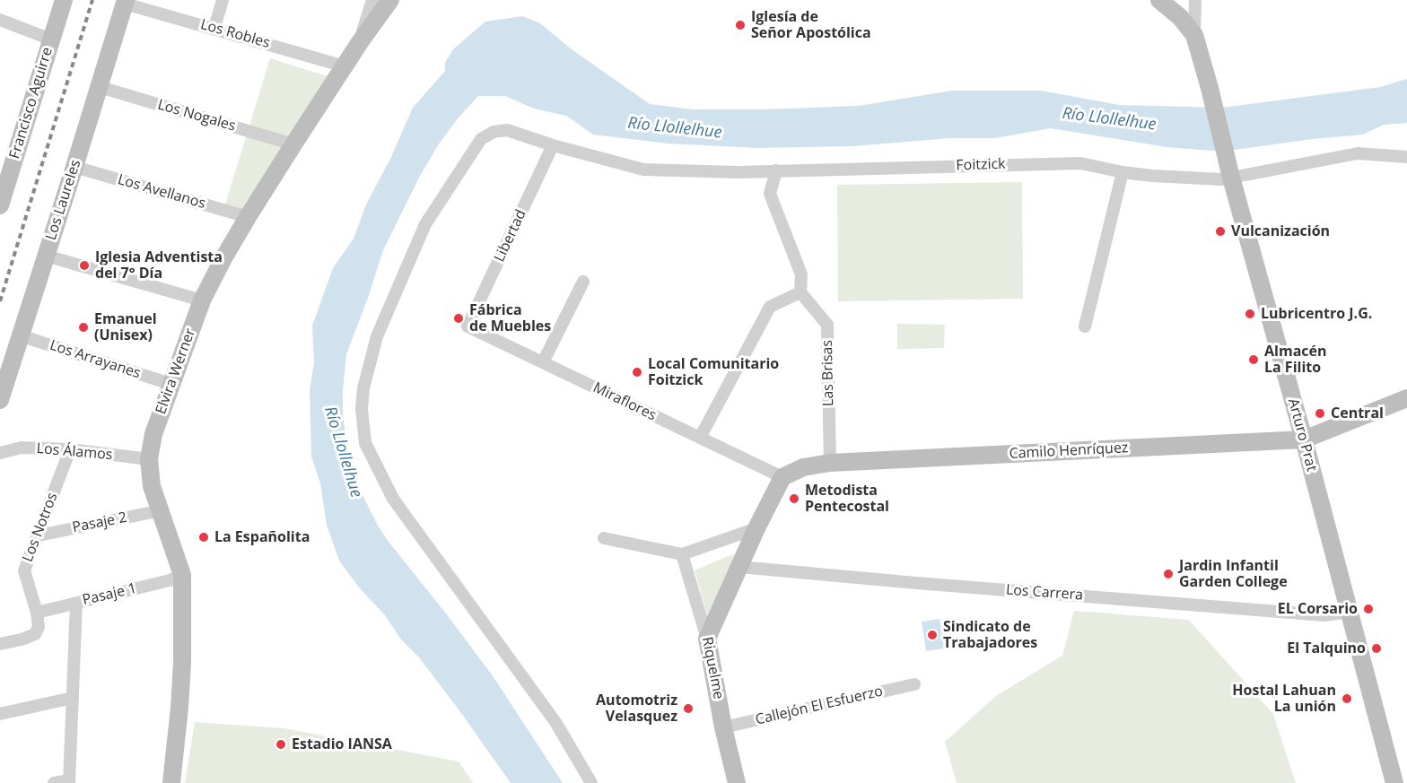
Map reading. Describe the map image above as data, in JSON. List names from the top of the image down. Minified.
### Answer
{"streets":{"main road":["Francisco Aguirre","Los Laureles","Elvira Werner","Arturo Prat","Camilo Henríquez","Riquelme"],"street":["Los Robles","Los Nogales","Foitzick","Los Avellanos","Libertad","Los Arrayanes","Las Brisas","Miraflores","Los Álamos","Pasaje 2","Los Notros","Los Carrera","Pasaje 1","Callejón El Esfuerzo"]},"crossings":[["Los Robles","Los Laureles"],["Los Robles","Elvira Werner"],["Los Nogales","Los Laureles"],["Los Nogales","Elvira Werner"],["Foitzick","Libertad"],["Foitzick","Arturo Prat"],["Los Avellanos","Los Laureles"],["Los Avellanos","Elvira Werner"],["Los Laureles","Los Arrayanes"],["Libertad","Miraflores"],["Los Arrayanes","Elvira Werner"],["Elvira Werner","Los Álamos"],["Elvira Werner","Pasaje 2"],["Elvira Werner","Pasaje 1"],["Las Brisas","Camilo Henríquez"],["Miraflores","Camilo Henríquez"],["Arturo Prat","Camilo Henríquez"],["Arturo Prat","Los Carrera"],["Los Álamos","Los Notros"],["Pasaje 2","Los Notros"],["Los Notros","Pasaje 1"],["Riquelme","Callejón El Esfuerzo"]],"water":["Río Llollelhue"],"places":["Iglesía de Señor Apostólica","Vulcanización","Iglesia Adventista del 7° Día","Lubricentro J.G.","Fábrica de Muebles","Emanuel (Unisex)","Almacén La Filito","Local Comunitario Foitzick","Central","Metodista Pentecostal","La Españolita","Jardin Infantil Garden College","EL Corsario","Sindicato de Trabajadores","El Talquino","Hostal Lahuan La unión","Automotriz Velasquez","Estadio IANSA"]}
